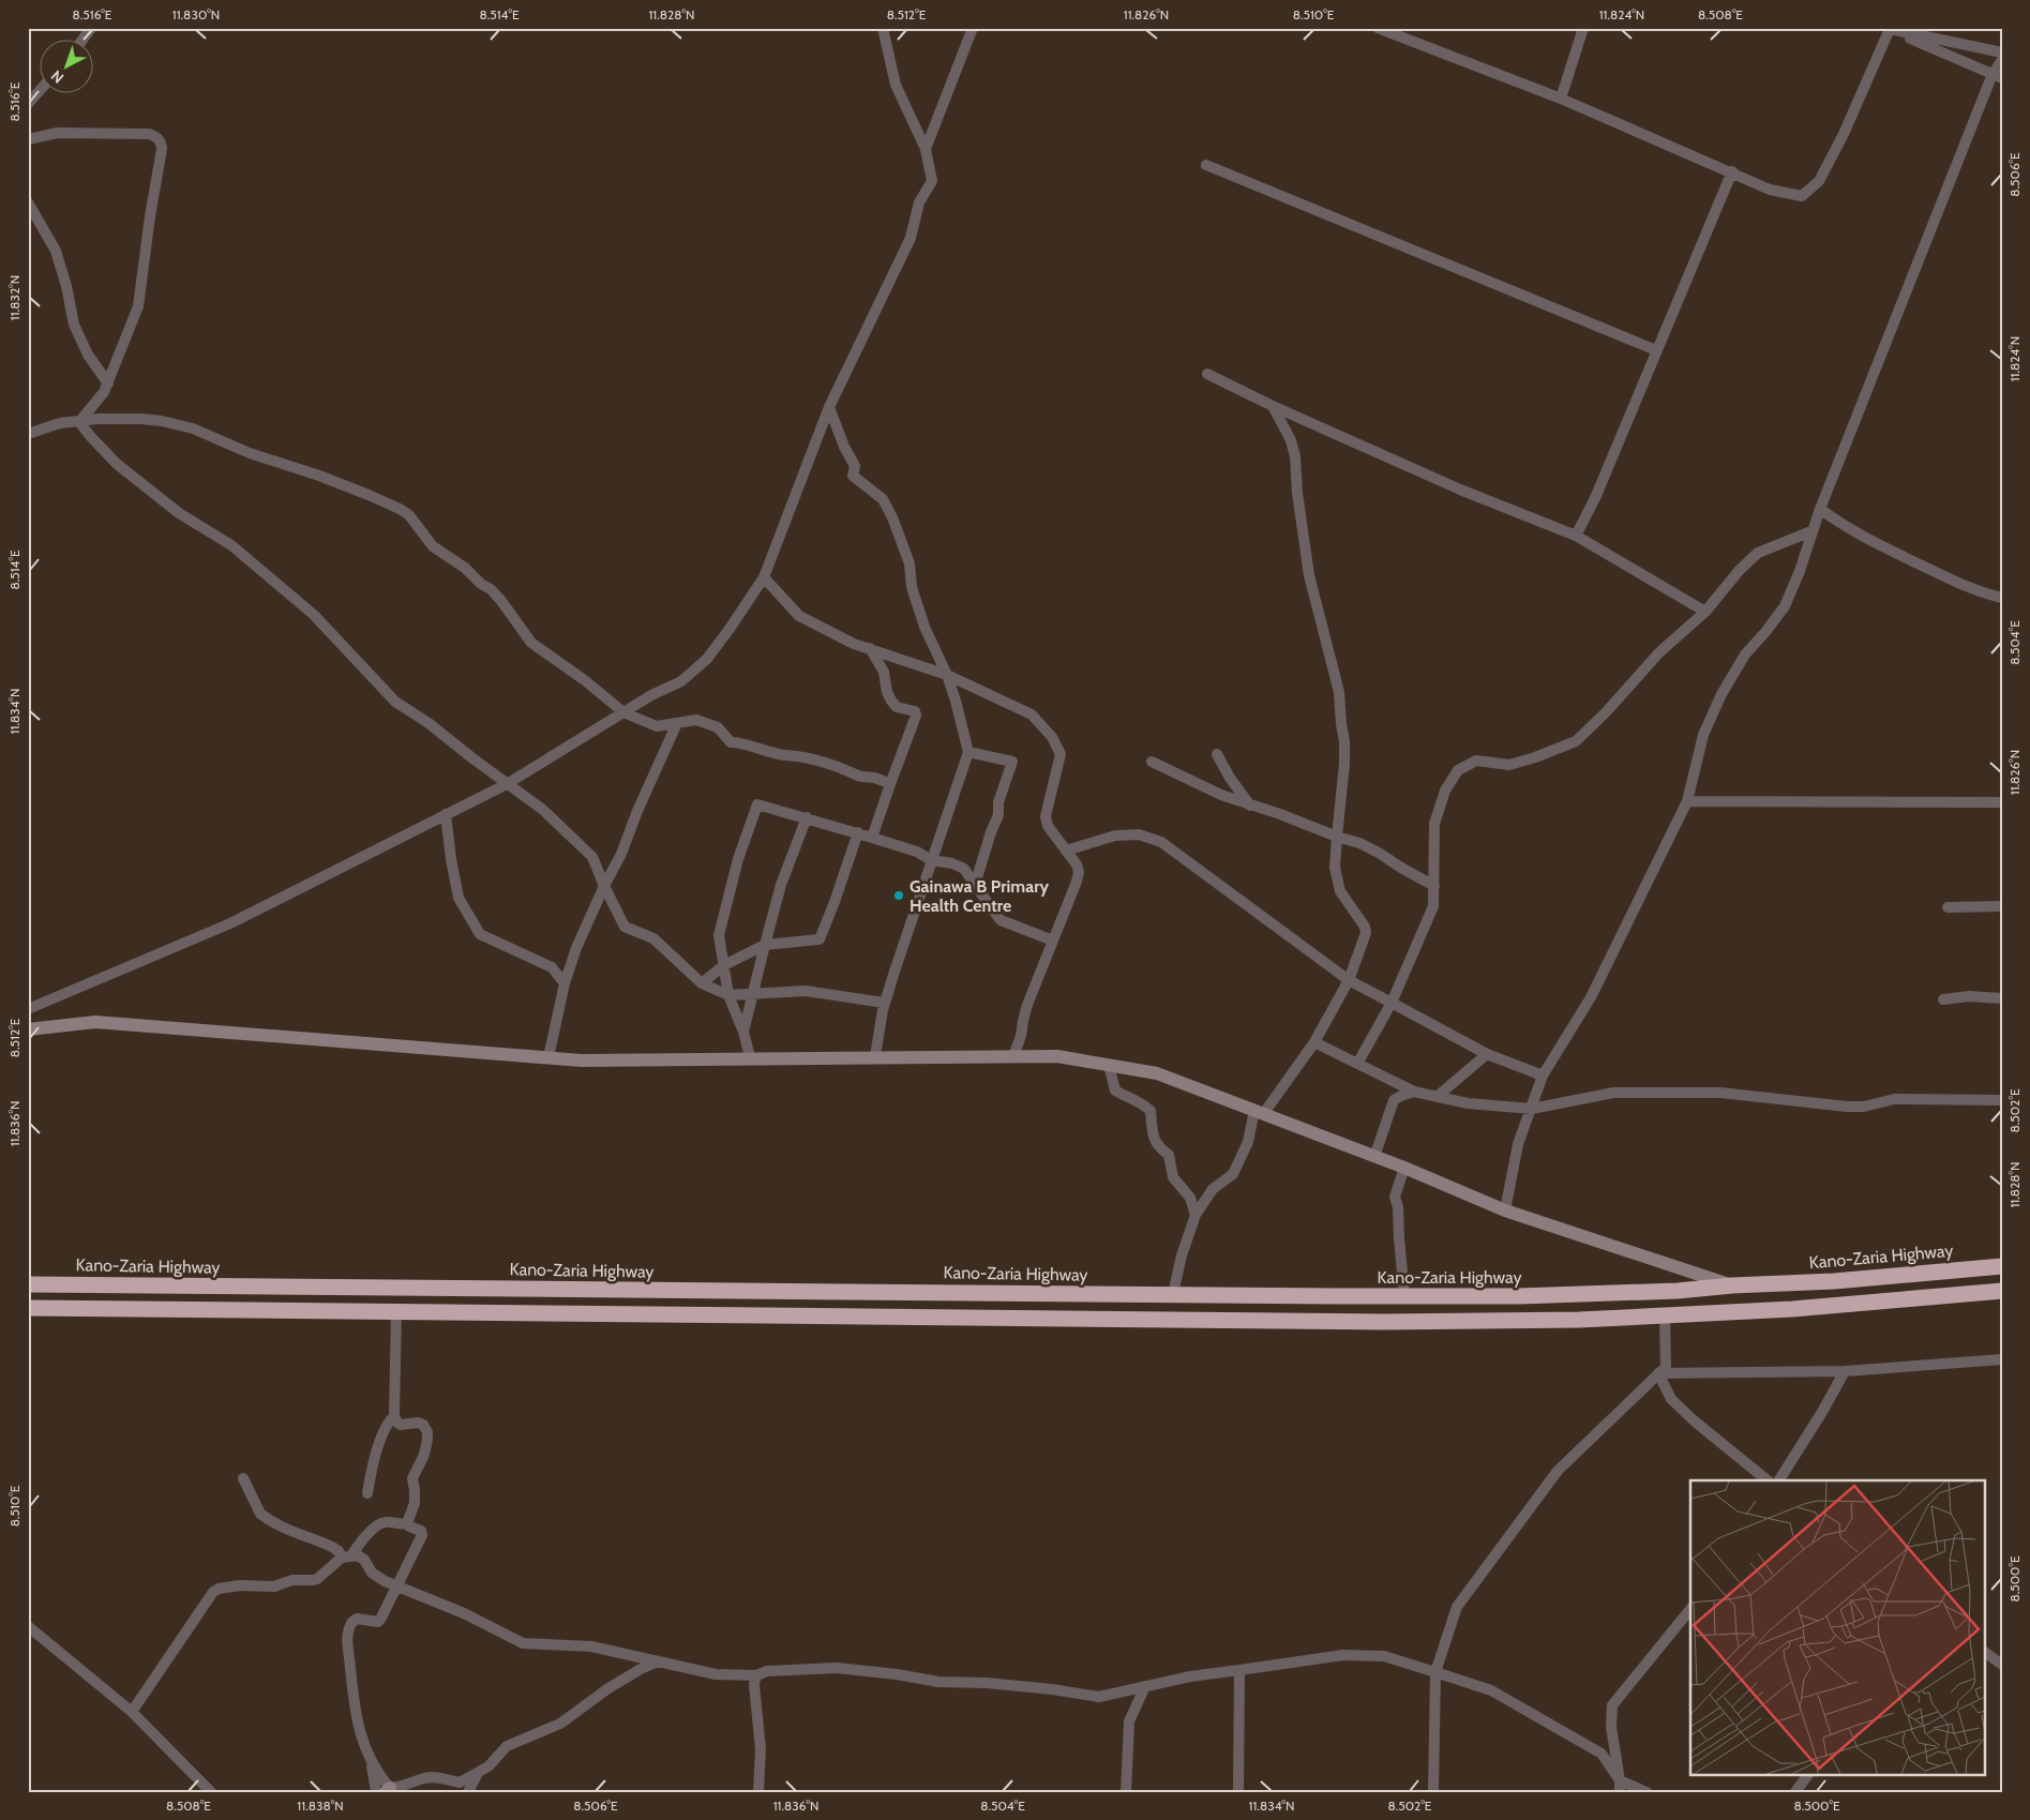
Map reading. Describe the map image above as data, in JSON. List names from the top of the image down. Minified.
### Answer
{"streets":{"highway":["Kano-Zaria Highway"]},"places":["Gainawa B Primary Health Centre"],"north":"bottom left","coordinates":["8.516°E","11.830°N","8.514°E","11.828°N","8.512°E","11.826°N","8.510°E","11.824°N","8.508°E","8.506°E","11.832°N","8.504°E","11.834°N","8.502°E","11.836°N","8.500°E","11.838°N"]}
